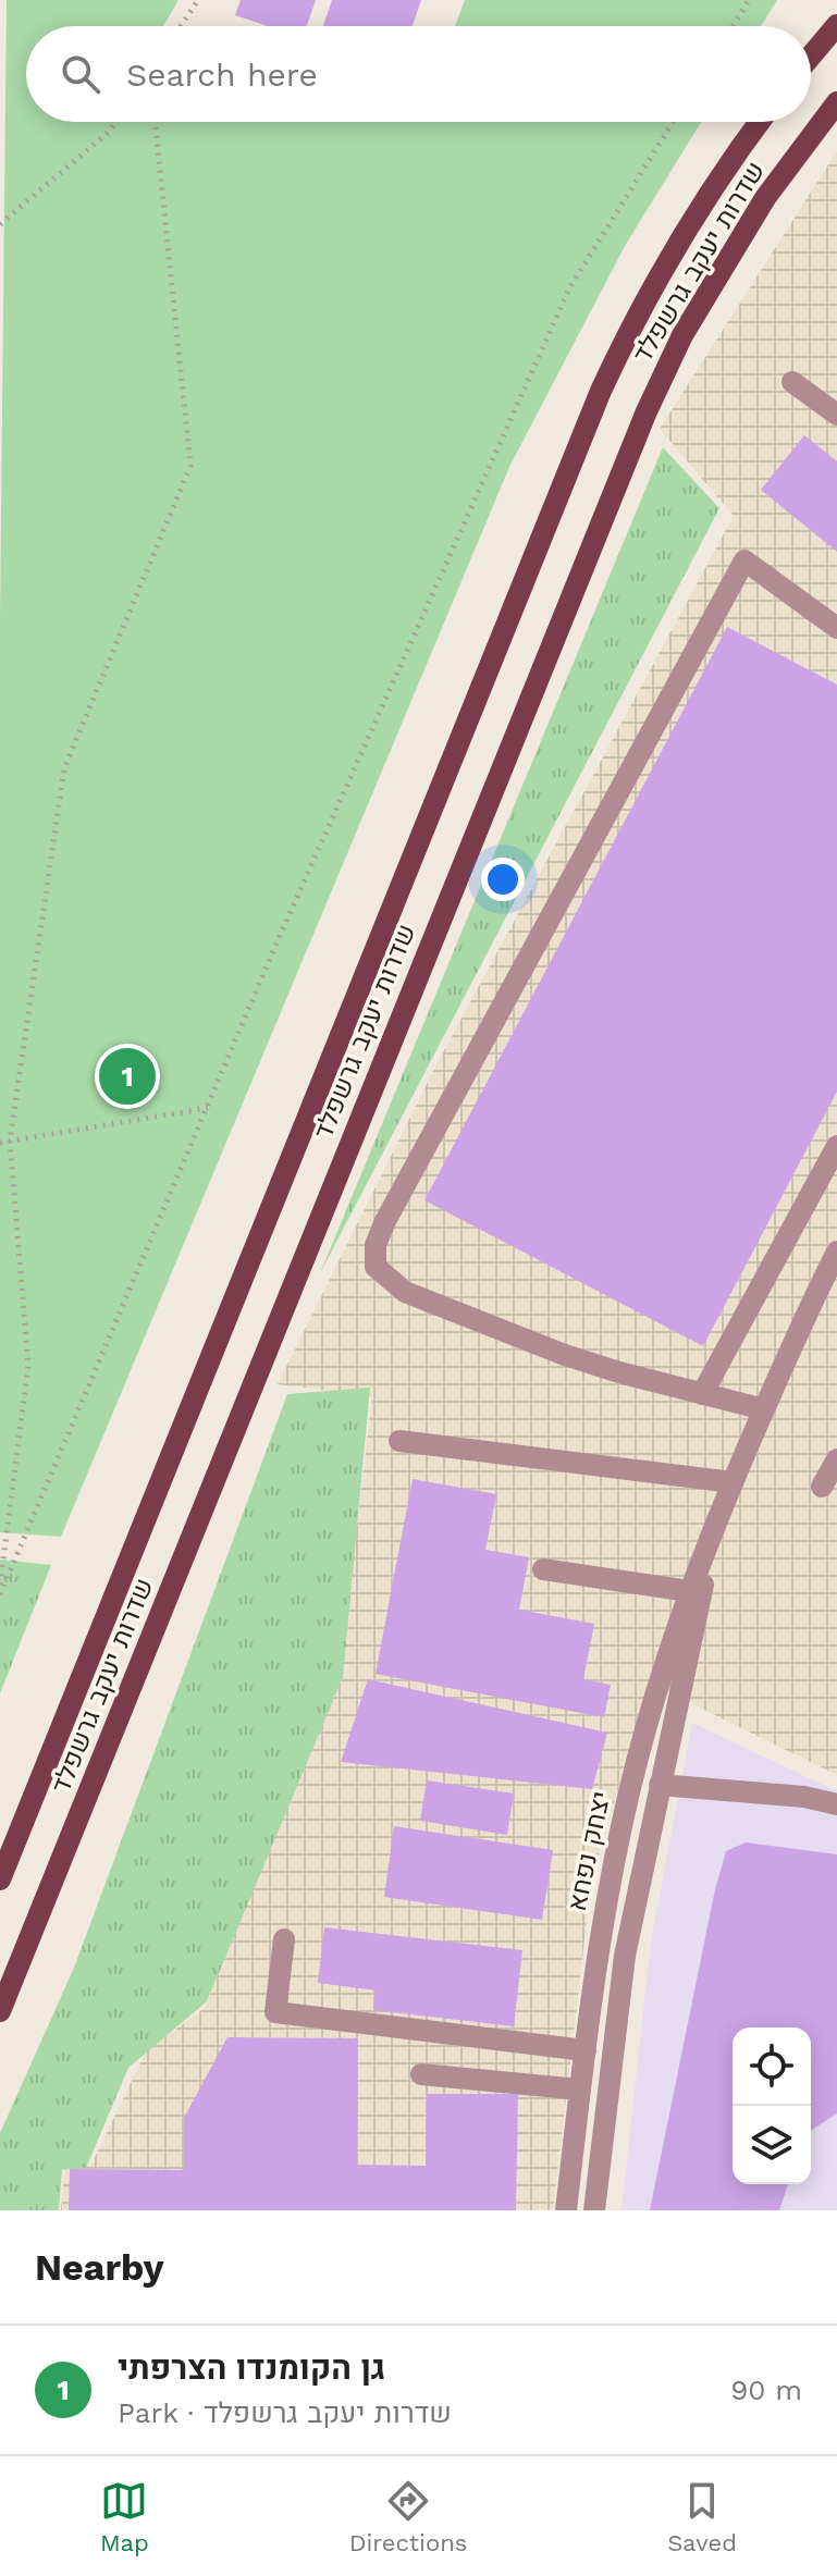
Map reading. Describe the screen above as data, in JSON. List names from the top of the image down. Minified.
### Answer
{"streets":{"main road":["שדרות יעקב גרשפלד"],"street":["יצחק נפחא"]},"page":{"search":"Search here","pins":"1","heading":"Nearby","list":[{"mark":"1","name":"גן הקומנדו הצרפתי","note":"Park · שדרות יעקב גרשפלד","value":"90 m"}],"nav":["Map","Directions","Saved"]}}
